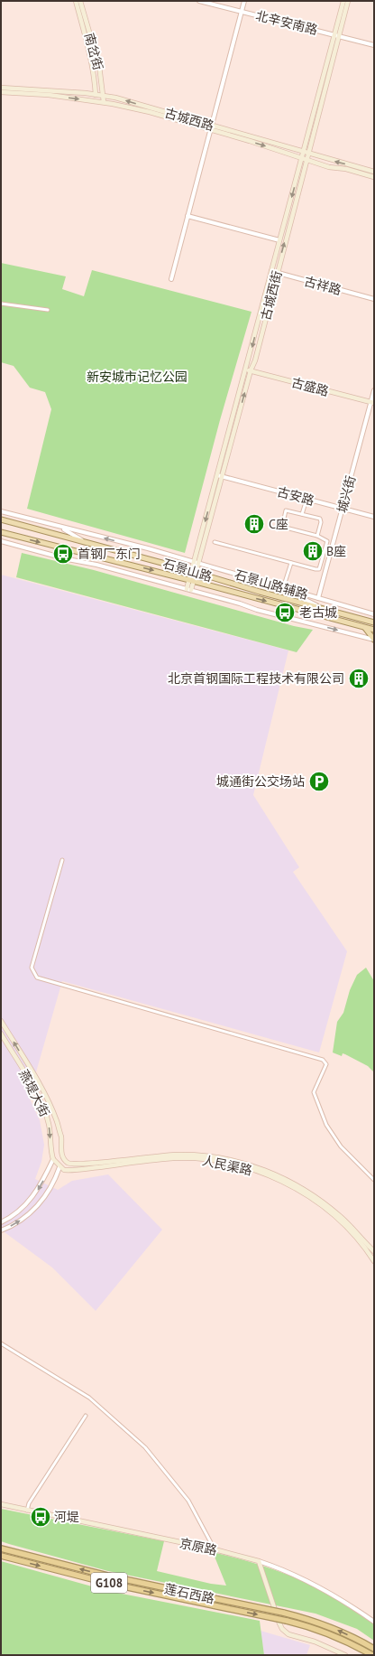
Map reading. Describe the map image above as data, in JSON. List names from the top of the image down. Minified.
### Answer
{"streets":{"highway":["G108","莲石西路"],"main road":["南岔街","古城西路","古城西街","古盛路","石景山路","燕堤大街","人民渠路","京原路"],"street":["北辛安南路","古祥路","城兴街","古安路","石景山路辅路"]},"crossings":[["北辛安南路","古城西街"],["南岔街","古城西路"],["古城西路","古城西街"],["古祥路","古城西街"],["古城西街","古盛路"],["古城西街","古安路"],["古城西街","石景山路"],["古城西街","石景山路辅路"],["古盛路","城兴街"],["城兴街","古安路"],["城兴街","石景山路辅路"],["燕堤大街","人民渠路"]],"parks":["新安城市记忆公园"],"places":{"building":["C座","B座","北京首钢国际工程技术有限公司"],"bus stop":["首钢厂东门","老古城","河堤"],"parking":["城通街公交场站"]}}
